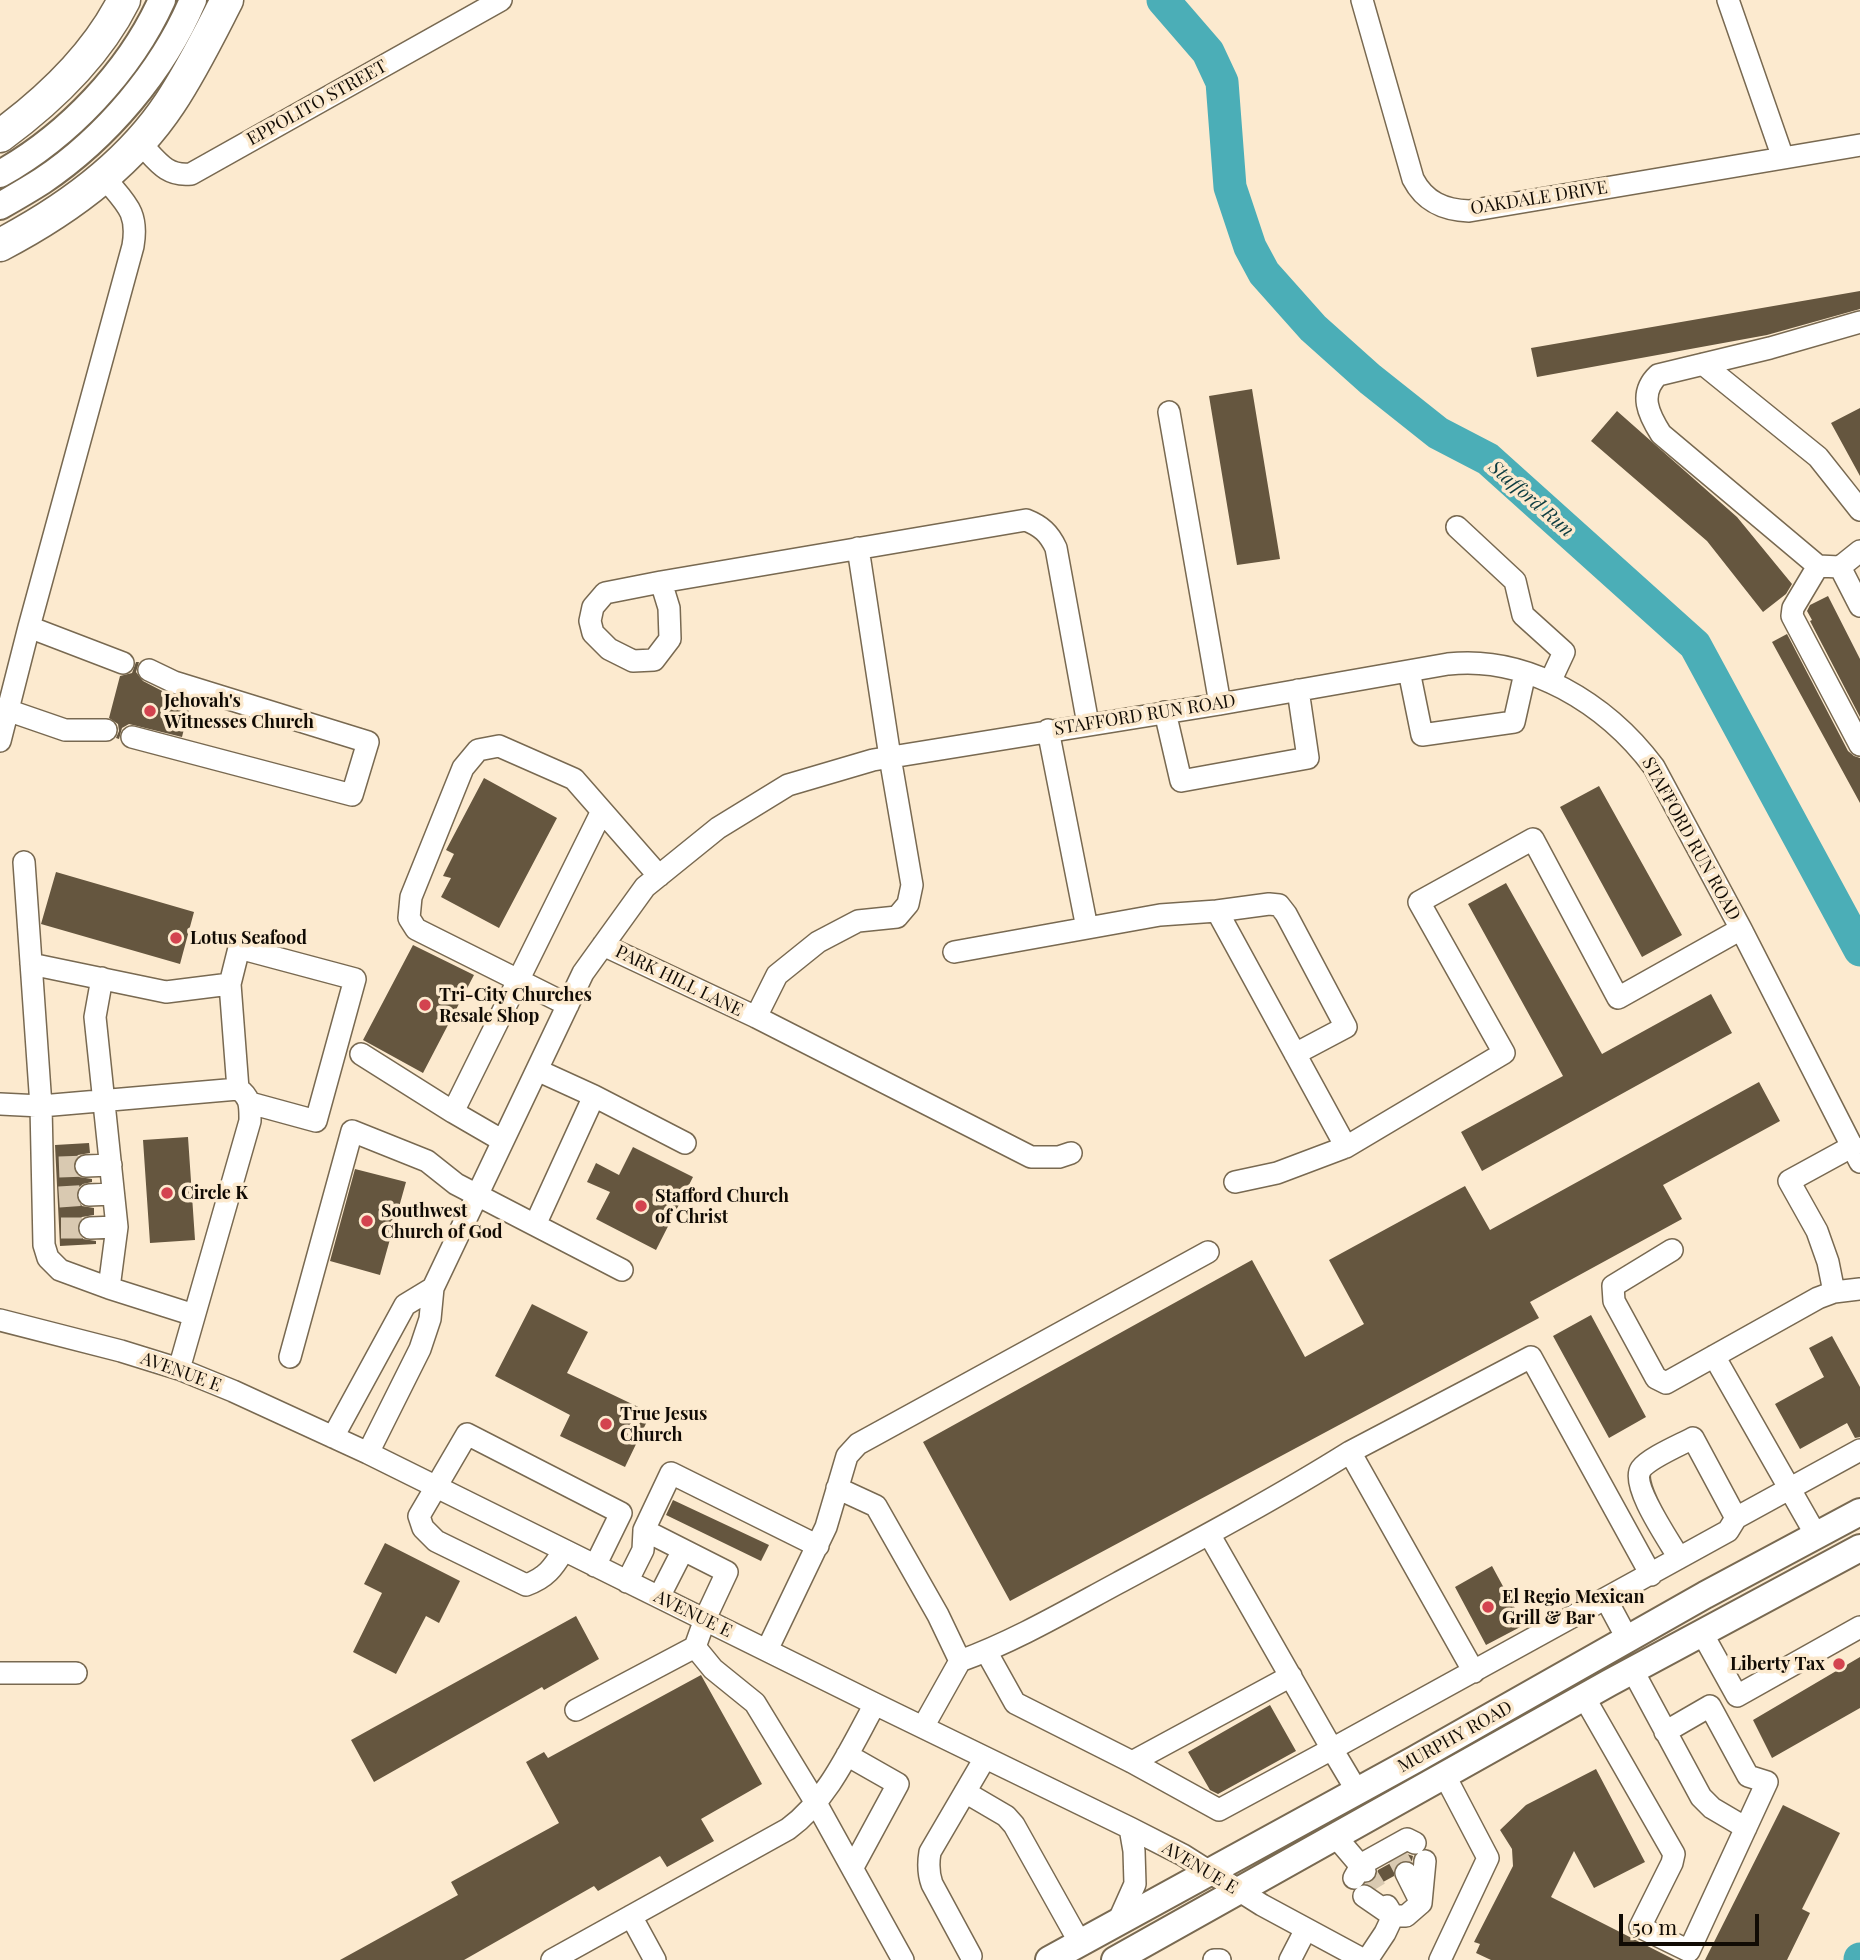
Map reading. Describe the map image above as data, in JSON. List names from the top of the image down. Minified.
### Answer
{"streets":{"main road":["MURPHY ROAD"],"street":["EPPOLITO STREET","OAKDALE DRIVE","STAFFORD RUN ROAD","PARK HILL LANE","AVENUE E"]},"crossings":[["STAFFORD RUN ROAD","PARK HILL LANE"],["STAFFORD RUN ROAD","AVENUE E"],["AVENUE E","MURPHY ROAD"]],"water":["Stafford Run"],"places":["Jehovah's Witnesses Church","Lotus Seafood","Tri-City Churches Resale Shop","Circle K","Stafford Church of Christ","Southwest Church of God","True Jesus Church","El Regio Mexican Grill & Bar","Liberty Tax"],"scale_bar":"50 m"}
